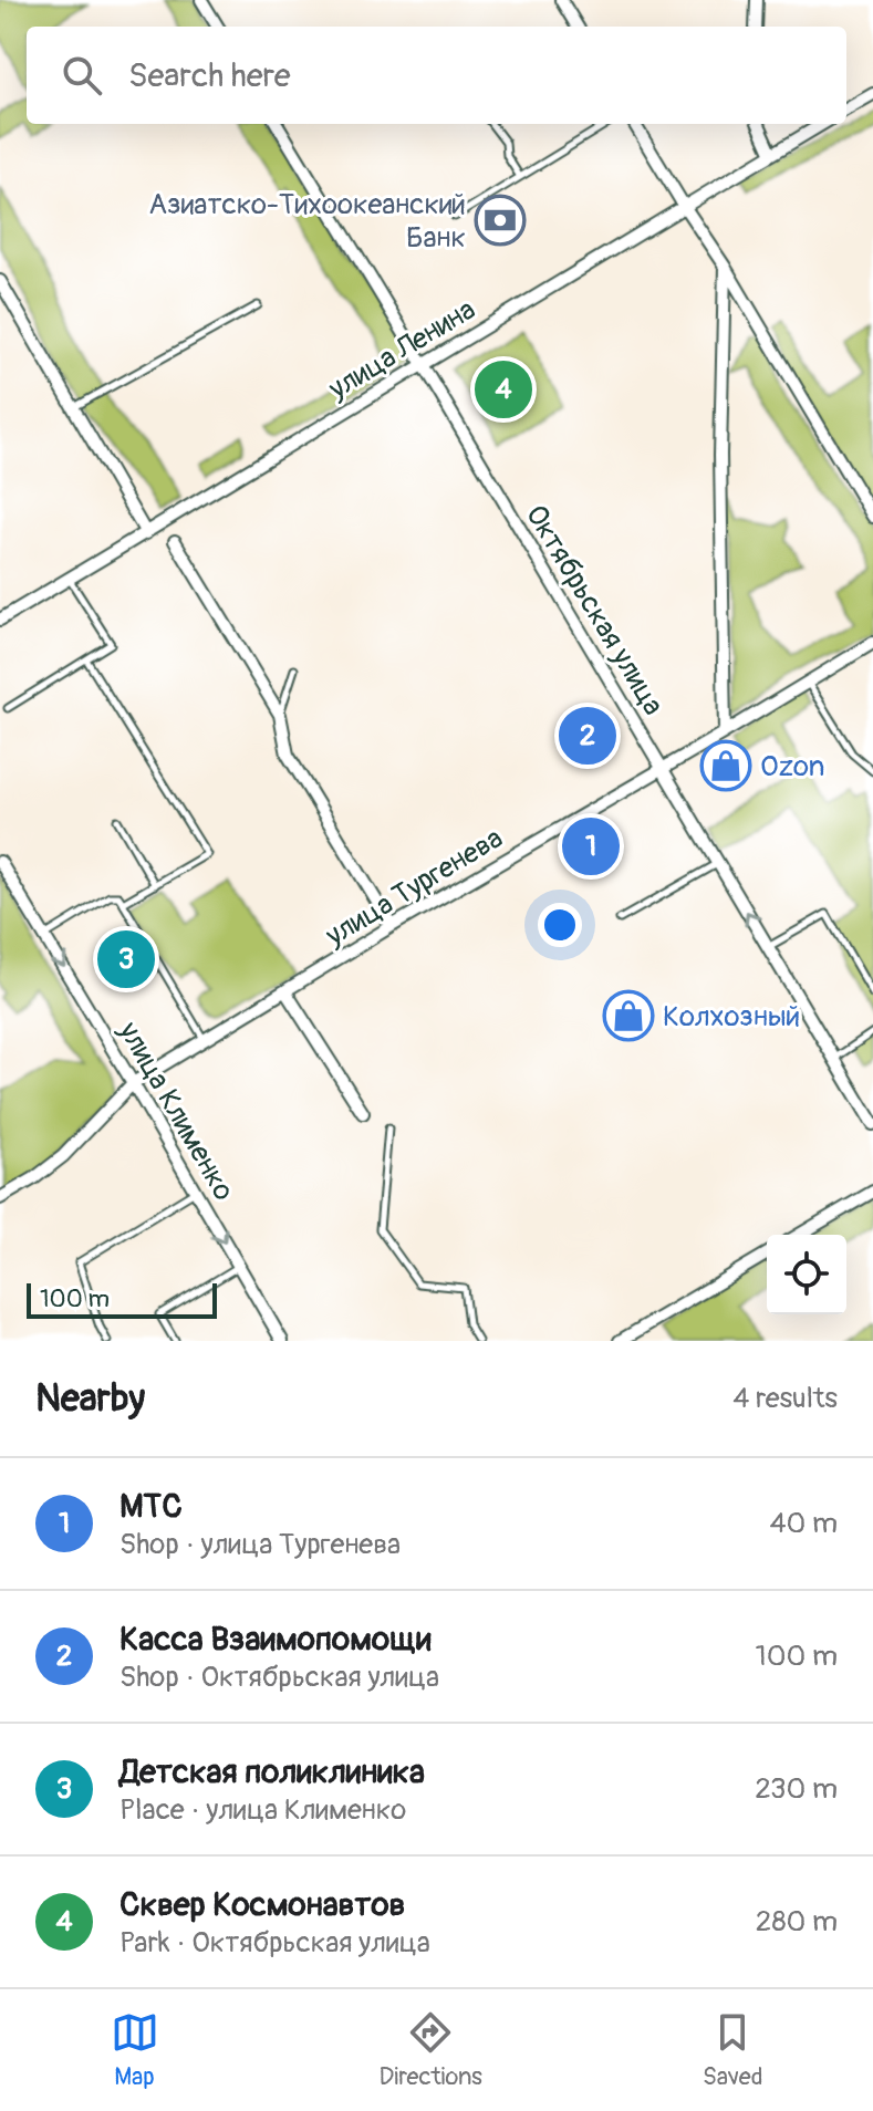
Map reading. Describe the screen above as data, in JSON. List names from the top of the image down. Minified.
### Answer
{"streets":{"street":["улица Ленина","Октябрьская улица","улица Тургенева","улица Клименко"]},"crossings":[["улица Ленина","Октябрьская улица"],["Октябрьская улица","улица Тургенева"],["улица Тургенева","улица Клименко"]],"one_way":["улица Клименко"],"places":{"bank":["Азиатско-Тихоокеанский Банк"],"shop":["Ozon","Колхозный"]},"scale_bar":"100 m","page":{"search":"Search here","pins":["4","2","1","3"],"scale":"100 m","heading":["Nearby","4 results"],"list":[{"mark":"1","name":"МТС","note":"Shop · улица Тургенева","value":"40 m"},{"mark":"2","name":"Касса Взаимопомощи","note":"Shop · Октябрьская улица","value":"100 m"},{"mark":"3","name":"Детская поликлиника","note":"Place · улица Клименко","value":"230 m"},{"mark":"4","name":"Сквер Космонавтов","note":"Park · Октябрьская улица","value":"280 m"}],"nav":["Map","Directions","Saved"]}}
